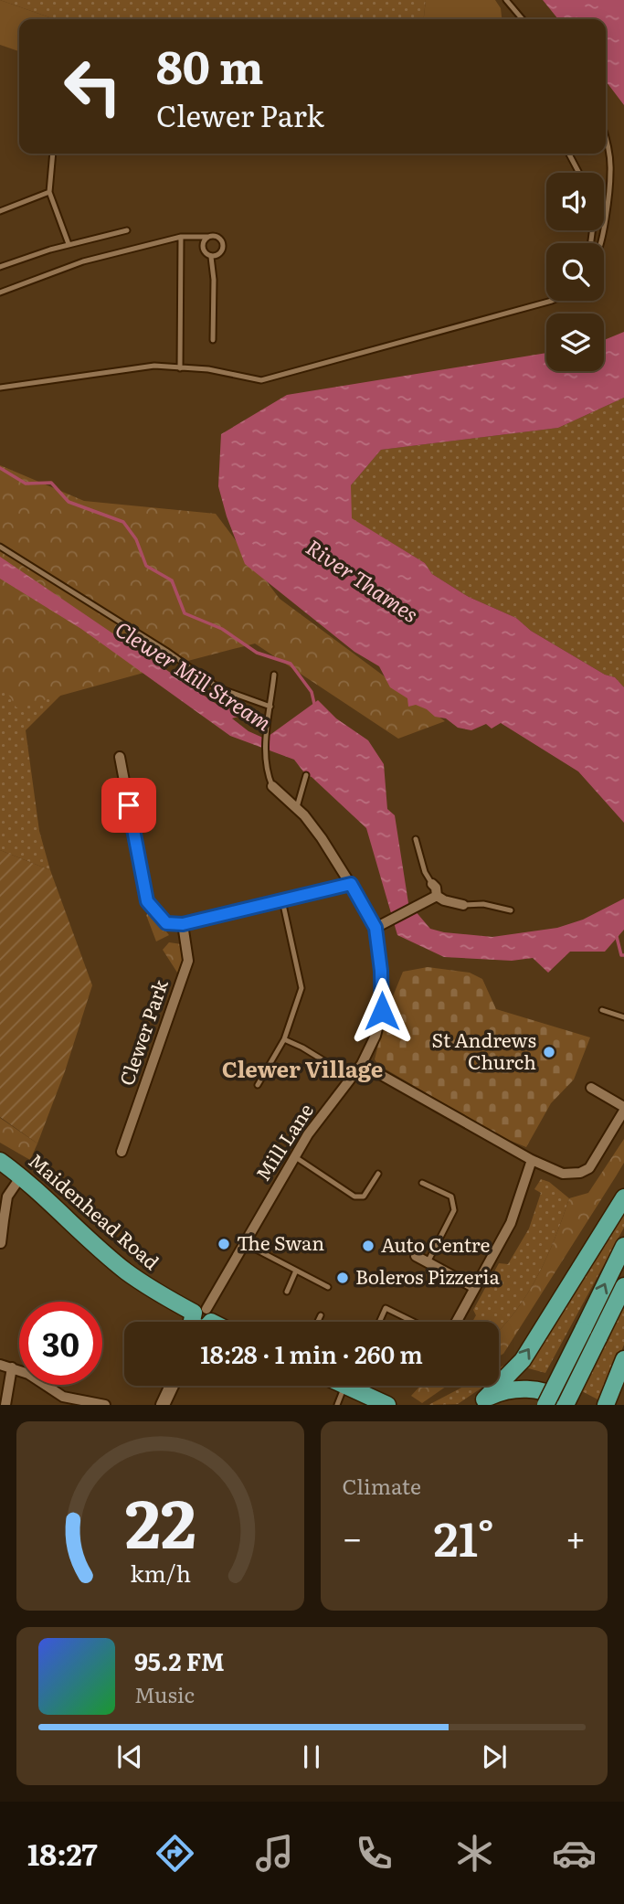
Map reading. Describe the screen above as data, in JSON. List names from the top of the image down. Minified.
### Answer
{"streets":{"main road":["Maidenhead Road"],"street":["Clewer Park","Mill Lane"]},"crossings":[["Mill Lane","Maidenhead Road"]],"districts":["Clewer Village"],"water":["River Thames","Clewer Mill Stream"],"places":["St Andrews Church","The Swan","Auto Centre","Boleros Pizzeria"],"page":{"turn":["80 m","Clewer Park"],"limit":"30","trip":"18:28 · 1 min · 260 m","tile":"Climate","heat":["−","21°","+"],"song":["95.2 FM","Music"],"tabs":"18:27","gauge":["22","km/h"]}}
